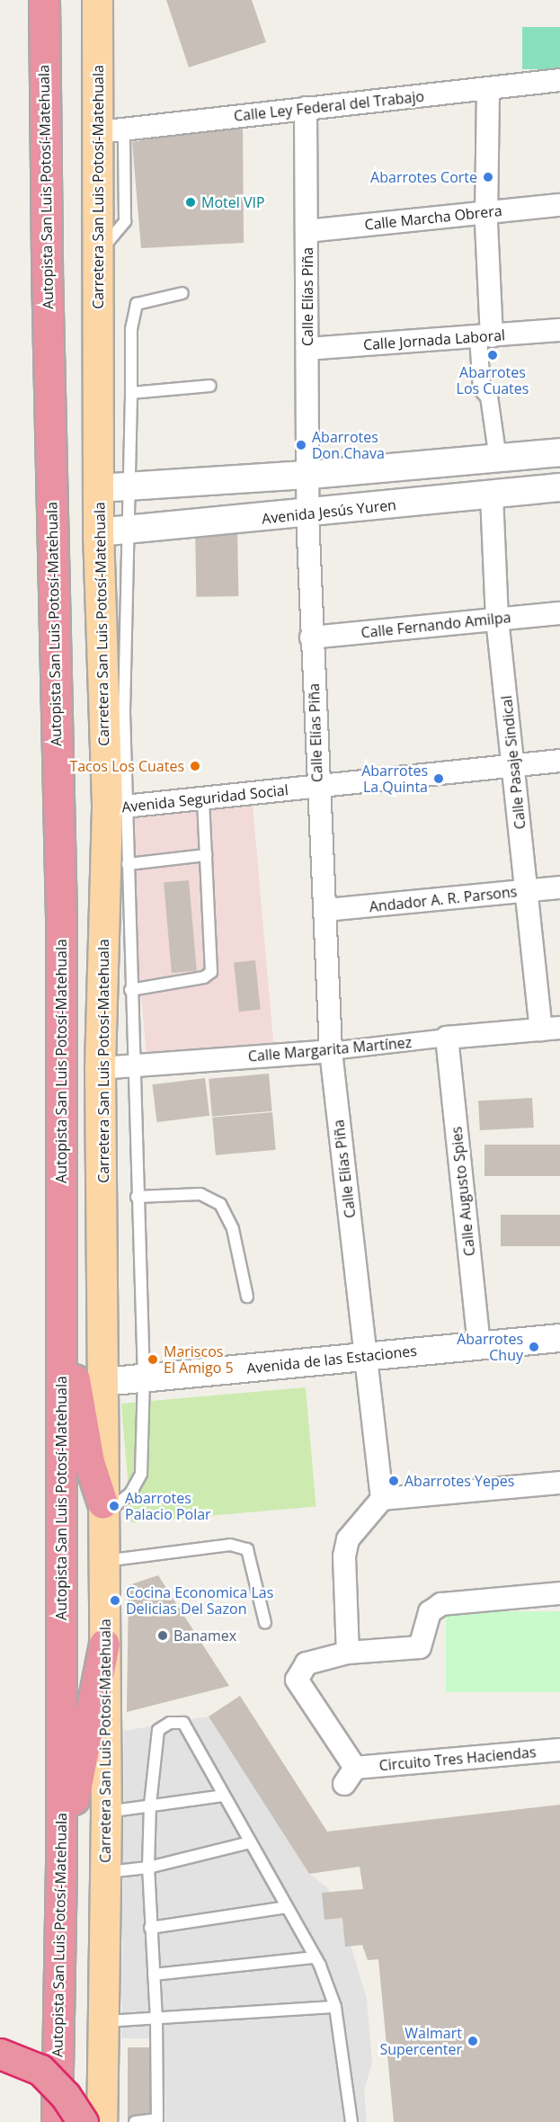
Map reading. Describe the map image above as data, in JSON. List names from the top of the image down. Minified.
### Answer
{"streets":{"highway":["Autopista San Luis Potosí-Matehuala"],"main road":["Carretera San Luis Potosí-Matehuala"],"street":["Calle Ley Federal del Trabajo","Calle Marcha Obrera","Calle Elías Piña","Calle Jornada Laboral","Avenida Jesús Yuren","Calle Fernando Amilpa","Calle Pasaje Sindical","Avenida Seguridad Social","Andador A. R. Parsons","Calle Margarita Martínez","Calle Augusto Spies","Avenida de las Estaciones","Circuito Tres Haciendas"]},"crossings":[["Calle Ley Federal del Trabajo","Carretera San Luis Potosí-Matehuala"],["Calle Ley Federal del Trabajo","Calle Elías Piña"],["Carretera San Luis Potosí-Matehuala","Avenida Jesús Yuren"],["Carretera San Luis Potosí-Matehuala","Avenida Seguridad Social"],["Carretera San Luis Potosí-Matehuala","Calle Margarita Martínez"],["Carretera San Luis Potosí-Matehuala","Avenida de las Estaciones"],["Calle Marcha Obrera","Calle Elías Piña"],["Calle Elías Piña","Calle Jornada Laboral"],["Calle Elías Piña","Avenida Jesús Yuren"],["Calle Elías Piña","Calle Fernando Amilpa"],["Calle Elías Piña","Avenida Seguridad Social"],["Calle Elías Piña","Andador A. R. Parsons"],["Calle Elías Piña","Calle Margarita Martínez"],["Calle Elías Piña","Avenida de las Estaciones"],["Avenida Jesús Yuren","Calle Pasaje Sindical"],["Calle Fernando Amilpa","Calle Pasaje Sindical"],["Calle Pasaje Sindical","Avenida Seguridad Social"],["Calle Pasaje Sindical","Andador A. R. Parsons"],["Calle Pasaje Sindical","Calle Margarita Martínez"],["Calle Margarita Martínez","Calle Augusto Spies"],["Calle Augusto Spies","Avenida de las Estaciones"]],"places":["Abarrotes Corte","Motel VIP","Abarrotes Los Cuates","Abarrotes Don Chava","Tacos Los Cuates","Abarrotes La Quinta","Abarrotes Chuy","Mariscos El Amigo 5","Abarrotes Yepes","Abarrotes Palacio Polar","Cocina Economica Las Delicias Del Sazon","Banamex","Walmart Supercenter"]}
